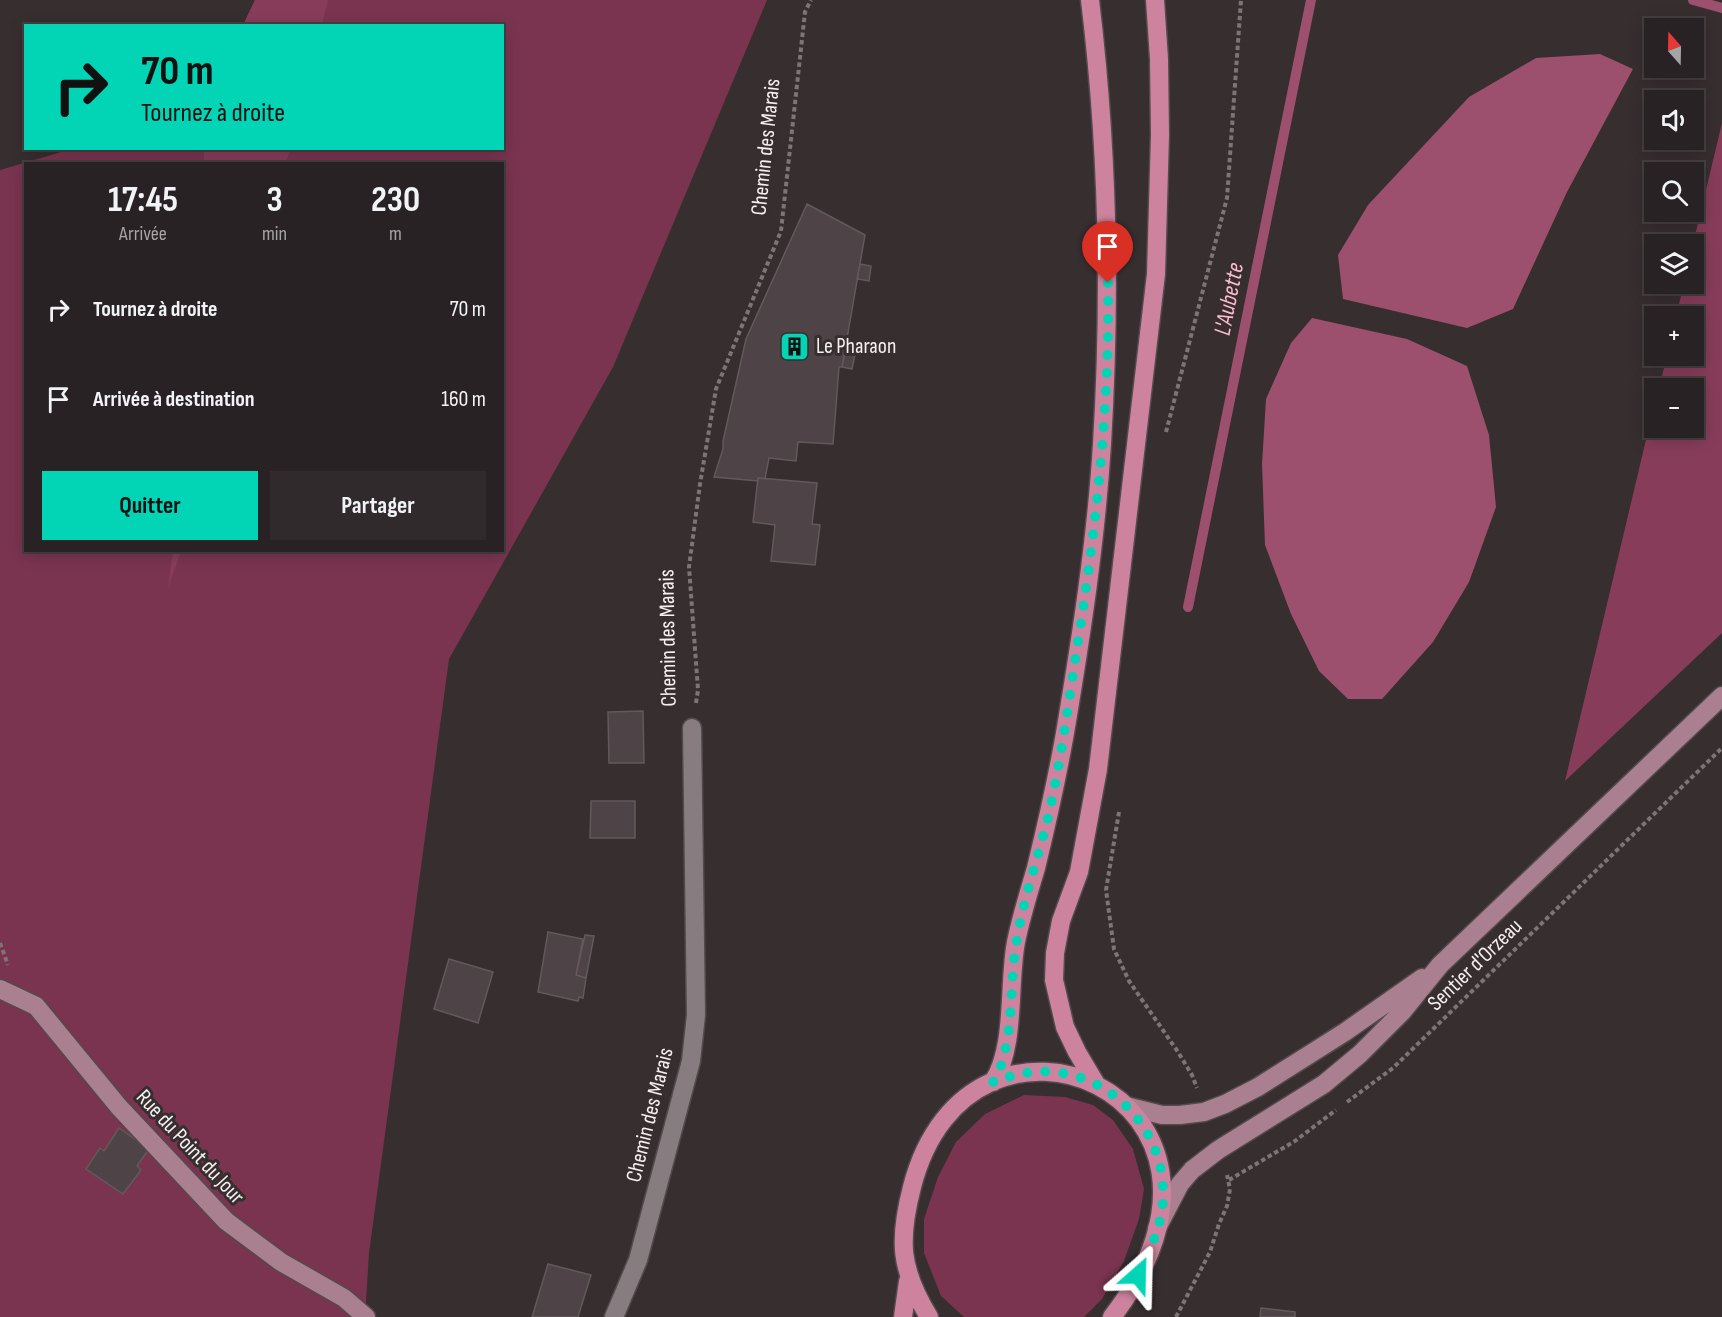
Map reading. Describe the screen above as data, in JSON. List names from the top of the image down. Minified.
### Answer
{"streets":{"main road":["Rue du Point du Jour"],"street":["Chemin des Marais"],"path":["Sentier d'Orzeau"]},"water":["L'Aubette"],"places":{"building":["Le Pharaon"]},"north":"top","page":{"map_buttons":["+","−"],"turn":["70 m","Tournez à droite"],"eta":["17:45","Arrivée","3","min","230","m"],"list":[{"name":"Tournez à droite","value":"70 m"},{"name":"Arrivée à destination","value":"160 m"}],"buttons":["Quitter","Partager"]}}
